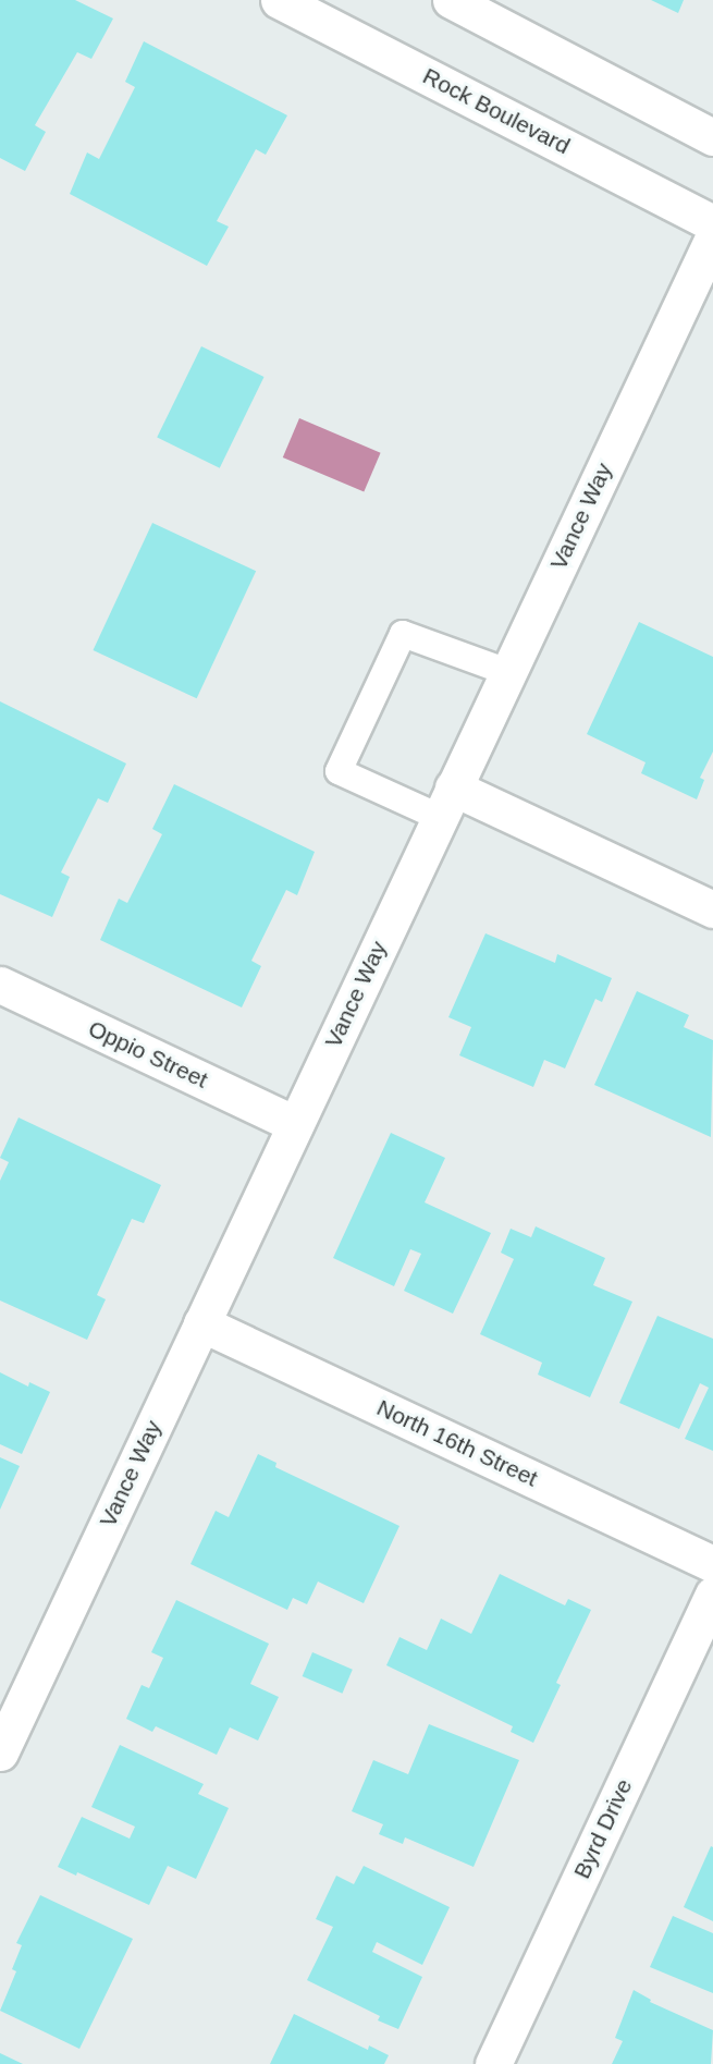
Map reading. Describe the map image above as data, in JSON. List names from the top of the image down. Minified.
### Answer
{"streets":{"street":["Rock Boulevard","Vance Way","Oppio Street","North 16th Street","Byrd Drive"]},"crossings":[["Vance Way","Oppio Street"],["Vance Way","North 16th Street"]]}
